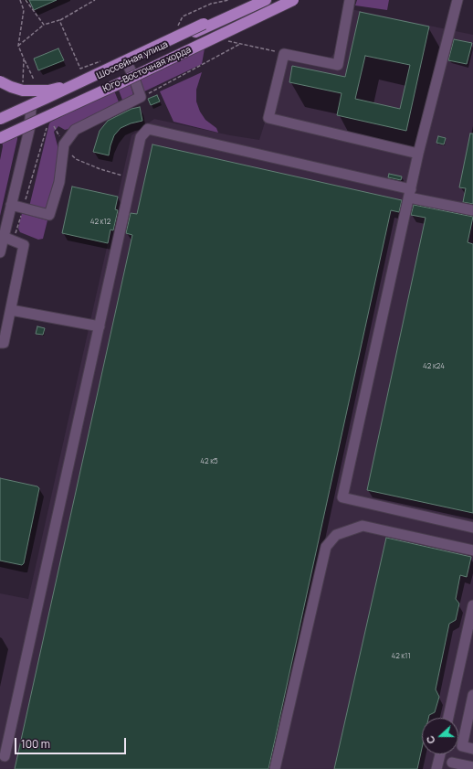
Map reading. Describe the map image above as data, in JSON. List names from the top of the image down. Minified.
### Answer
{"streets":{"main road":["Шоссейная улица","Юго-Восточная хорда"]},"crossings":[["Шоссейная улица","Юго-Восточная хорда"]],"house_numbers":["42 к12","42 к24","42 к5","42 к11"],"scale_bar":"100 m","north":"left"}
